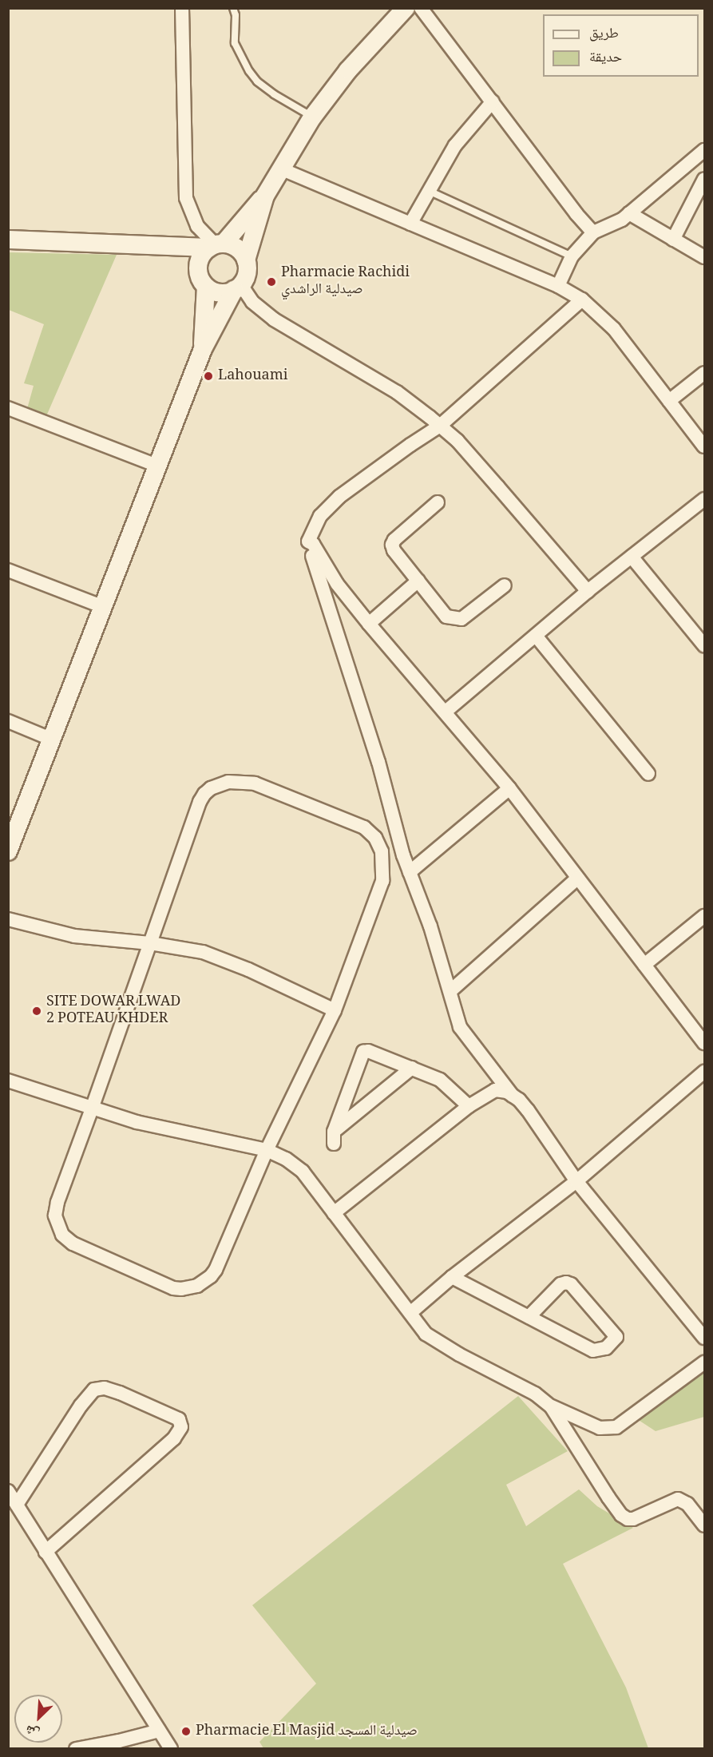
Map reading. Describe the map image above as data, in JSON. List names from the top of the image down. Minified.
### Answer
{"places":["Pharmacie Rachidi صيدلية الراشدي","Lahouami","SITE DOWAR LWAD 2 POTEAU KHDER","Pharmacie El Masjid صيدلية المسجد"],"legend":["طريق","حديقة"],"north":"bottom left"}
